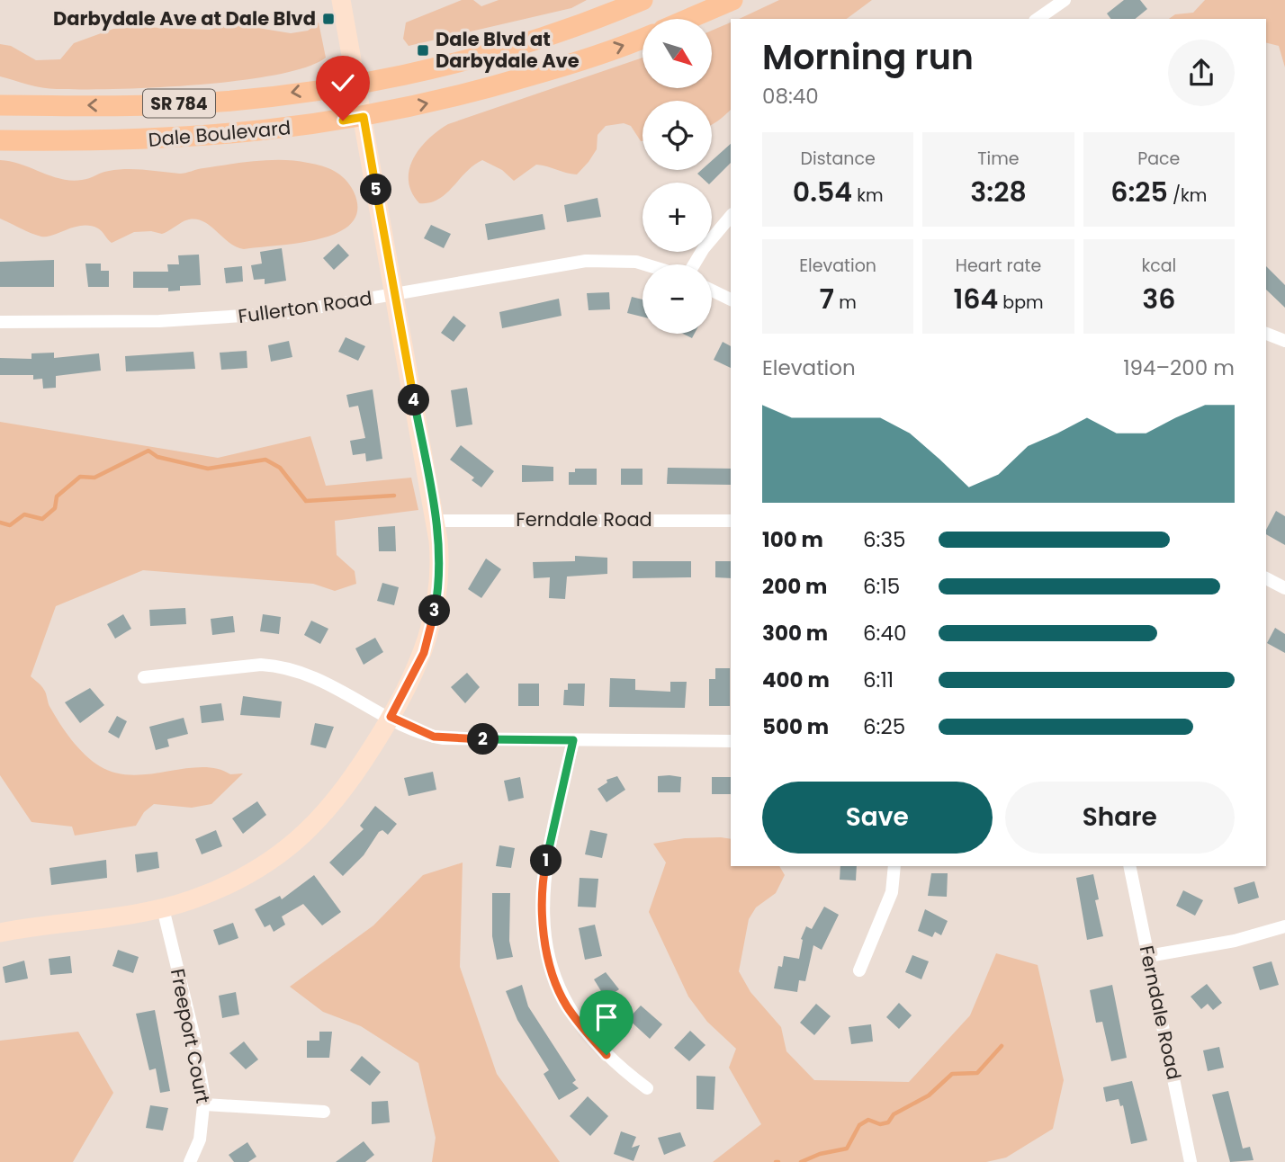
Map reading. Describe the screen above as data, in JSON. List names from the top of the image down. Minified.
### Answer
{"streets":{"main road":["SR 784","Dale Boulevard"],"street":["Fullerton Road","Ferndale Road","Freeport Court"]},"places":{"transit":["Darbydale Ave at Dale Blvd","Dale Blvd at Darbydale Ave"]},"north":"bottom right","page":{"map_buttons":["+","−"],"heading":["Morning run","08:40"],"stats":[["Distance","0.54 km"],["Time","3:28"],["Pace","6:25 /km"],["Elevation","7 m"],["Heart rate","164 bpm"],["kcal","36"]],"pins":["5","4","3","2","1"],"chart":["Elevation","194–200 m"],"list":[{"name":"100 m","note":"6:35"},{"name":"200 m","note":"6:15"},{"name":"300 m","note":"6:40"},{"name":"400 m","note":"6:11"},{"name":"500 m","note":"6:25"}],"buttons":["Save","Share"]}}
